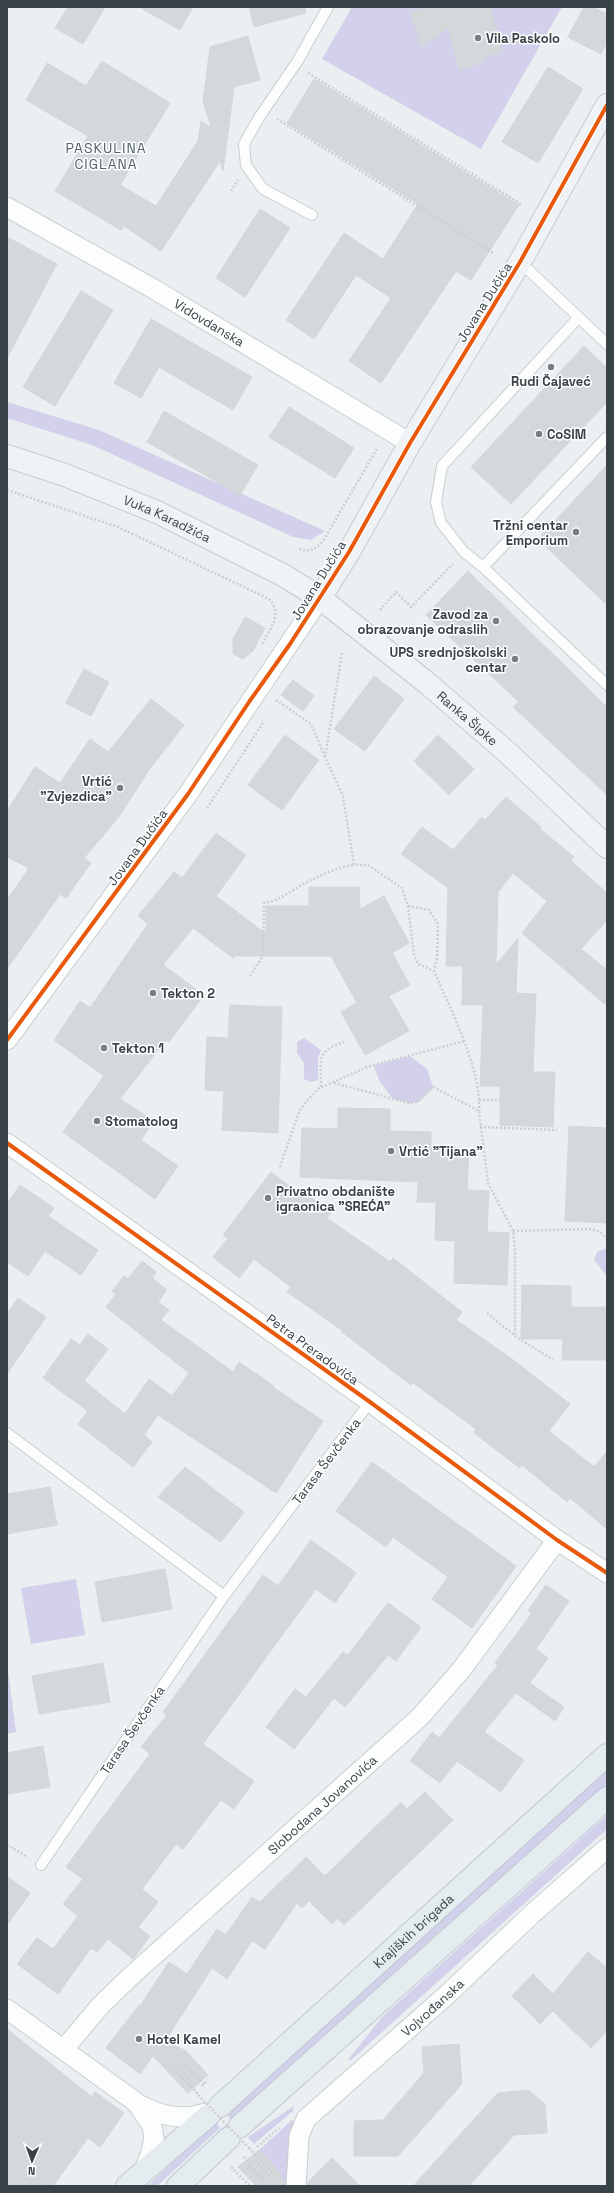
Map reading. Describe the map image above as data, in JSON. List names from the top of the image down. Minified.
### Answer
{"streets":{"main road":["Jovana Dučića","Vuka Karadžića","Ranka Šipke","Krajiških brigada"],"street":["Vidovdanska","Petra Preradovića","Slobodana Jovanovića","Vojvođanska"],"lane":["Tarasa Ševčenka"]},"crossings":[["Jovana Dučića","Vidovdanska"],["Jovana Dučića","Vuka Karadžića"],["Jovana Dučića","Ranka Šipke"],["Vuka Karadžića","Ranka Šipke"],["Petra Preradovića","Tarasa Ševčenka"],["Petra Preradovića","Slobodana Jovanovića"]],"districts":["PASKULINA CIGLANA"],"places":["Vila Paskolo","Rudi Čajaveć","CoSIM","Tržni centar Emporium","Zavod za obrazovanje odraslih","UPS srednjoškolski centar","Vrtić \"Zvjezdica\"","Tekton 2","Tekton 1","Stomatolog","Vrtić \"Tijana\"","Privatno obdanište igraonica \"SREĆA\"","Hotel Kamel"],"north":"bottom"}
